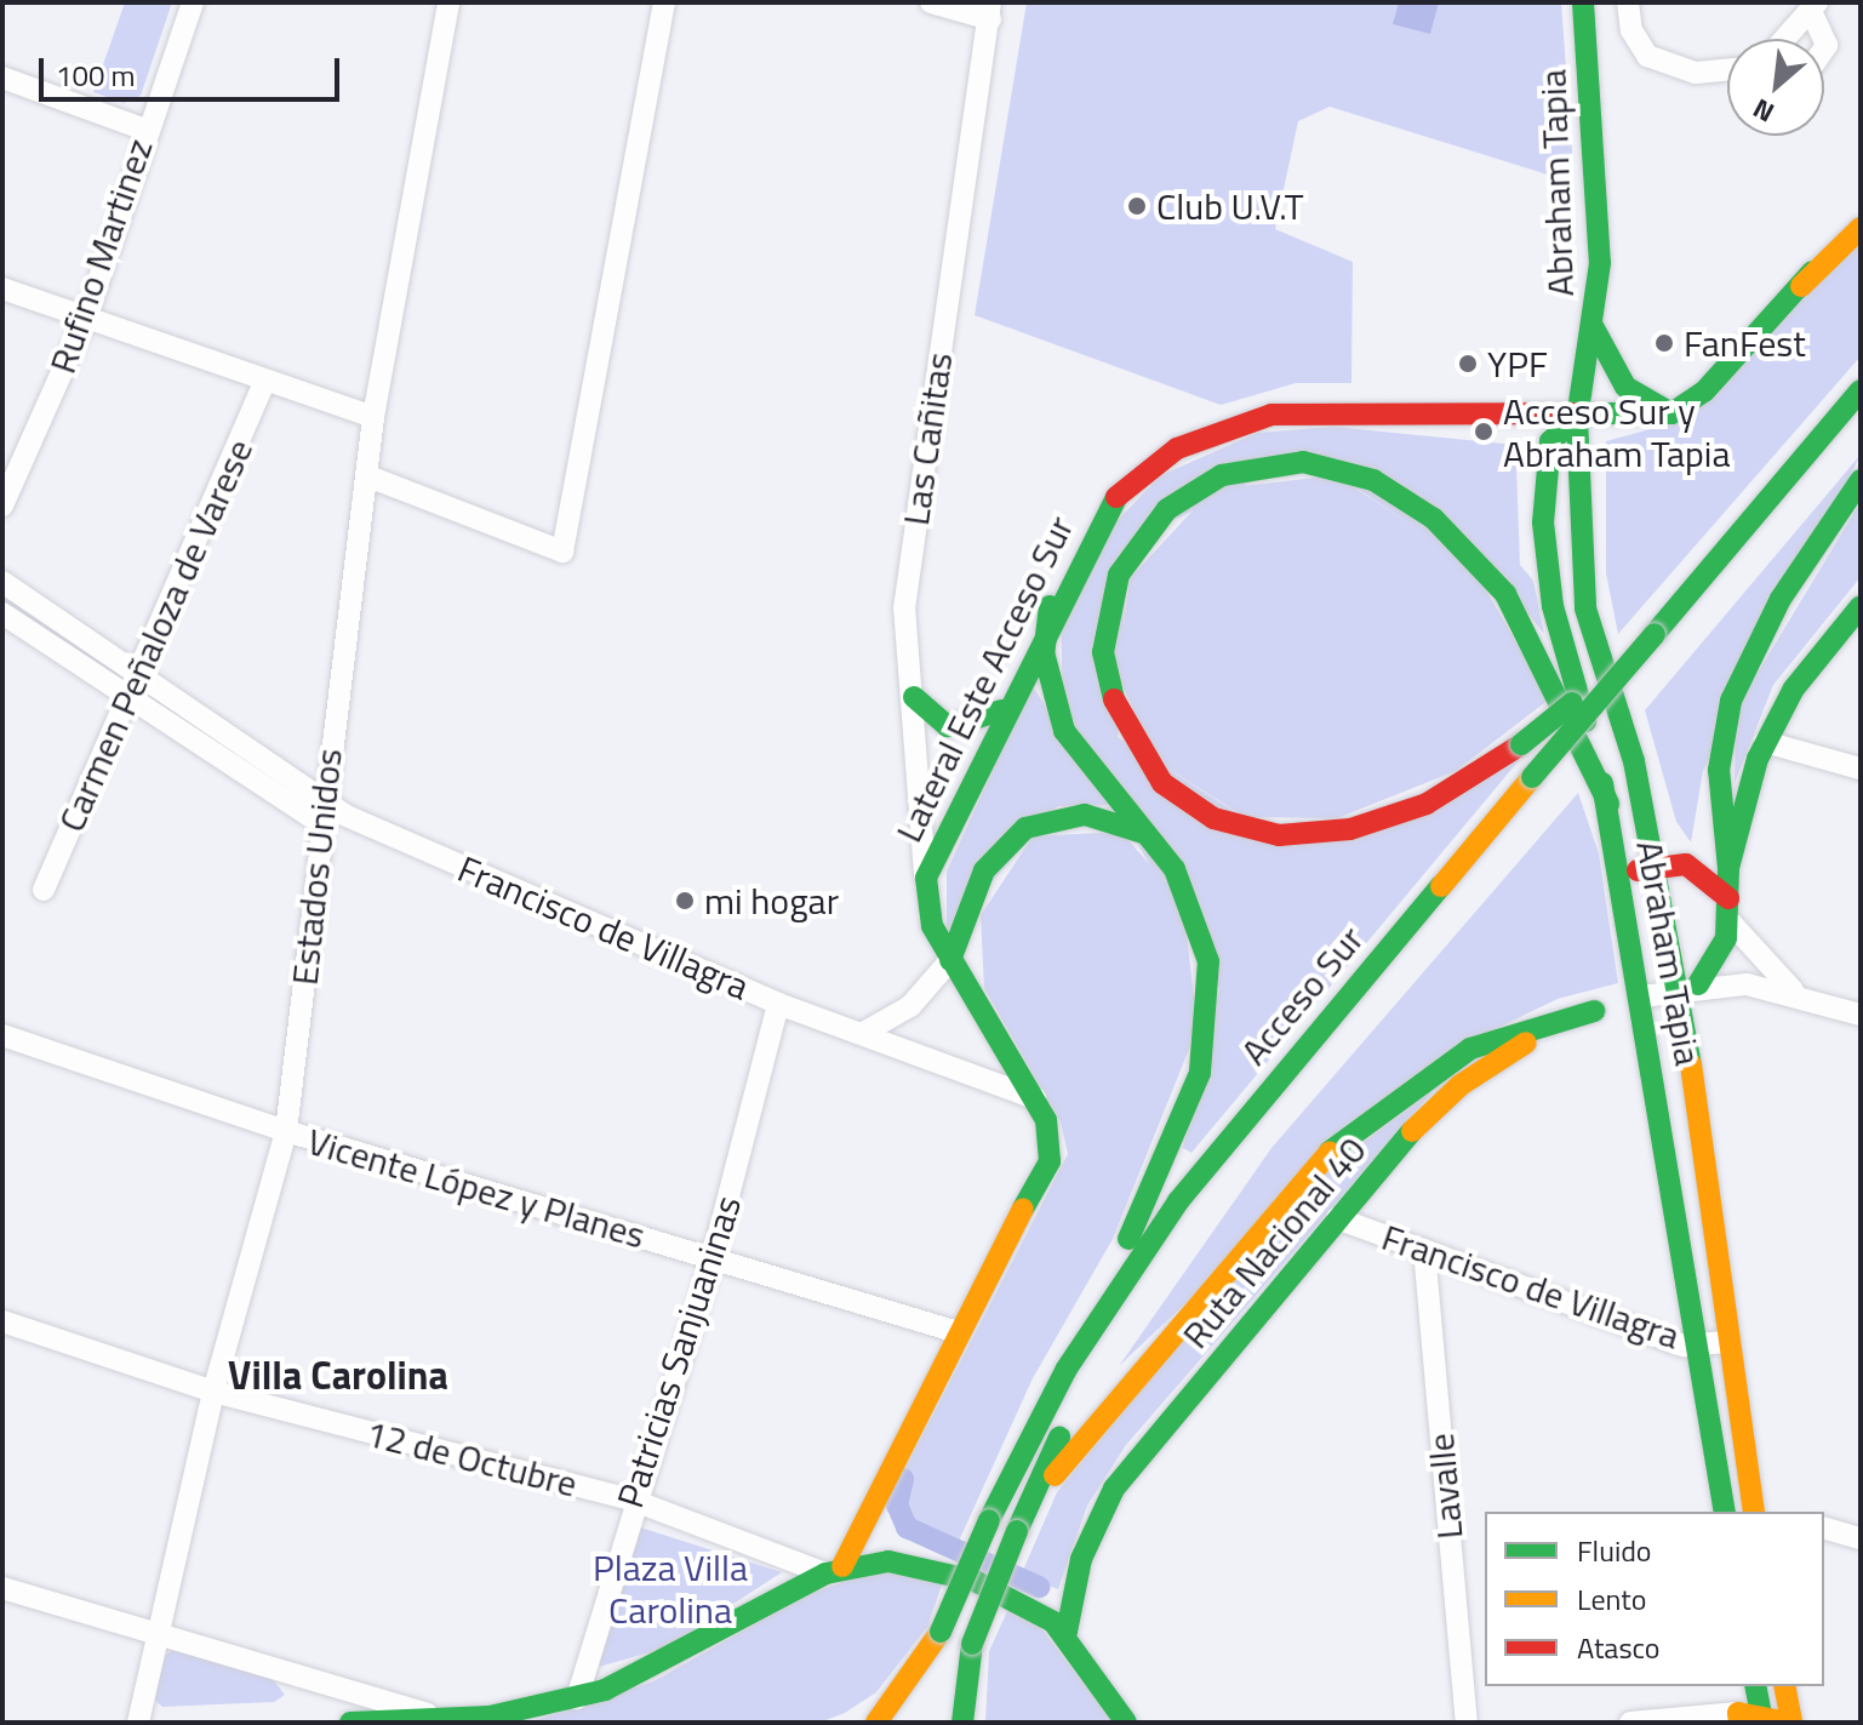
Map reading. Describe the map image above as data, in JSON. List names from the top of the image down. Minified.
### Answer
{"streets":{"main road":["Abraham Tapia","Lateral Este Acceso Sur","Acceso Sur","Ruta Nacional 40"],"street":["Rufino Martinez","Las Cañitas","Carmen Peñaloza de Varese","Estados Unidos","Francisco de Villagra","Vicente López y Planes","Patricias Sanjuaninas","12 de Octubre","Lavalle"]},"crossings":[["Abraham Tapia","Lateral Este Acceso Sur"],["Abraham Tapia","Francisco de Villagra"],["Abraham Tapia","Ruta Nacional 40"],["Las Cañitas","Lateral Este Acceso Sur"],["Carmen Peñaloza de Varese","Francisco de Villagra"],["Lateral Este Acceso Sur","Francisco de Villagra"],["Lateral Este Acceso Sur","Vicente López y Planes"],["Lateral Este Acceso Sur","12 de Octubre"],["Estados Unidos","Francisco de Villagra"],["Estados Unidos","Vicente López y Planes"],["Estados Unidos","12 de Octubre"],["Francisco de Villagra","Ruta Nacional 40"],["Francisco de Villagra","Patricias Sanjuaninas"],["Francisco de Villagra","Lavalle"],["Vicente López y Planes","Patricias Sanjuaninas"],["Patricias Sanjuaninas","12 de Octubre"]],"districts":["Villa Carolina"],"parks":["Plaza Villa Carolina"],"places":["Club U.V.T","FanFest","YPF","Acceso Sur y Abraham Tapia","mi hogar"],"legend":["Fluido","Lento","Atasco"],"scale_bar":"100 m","north":"bottom left"}
